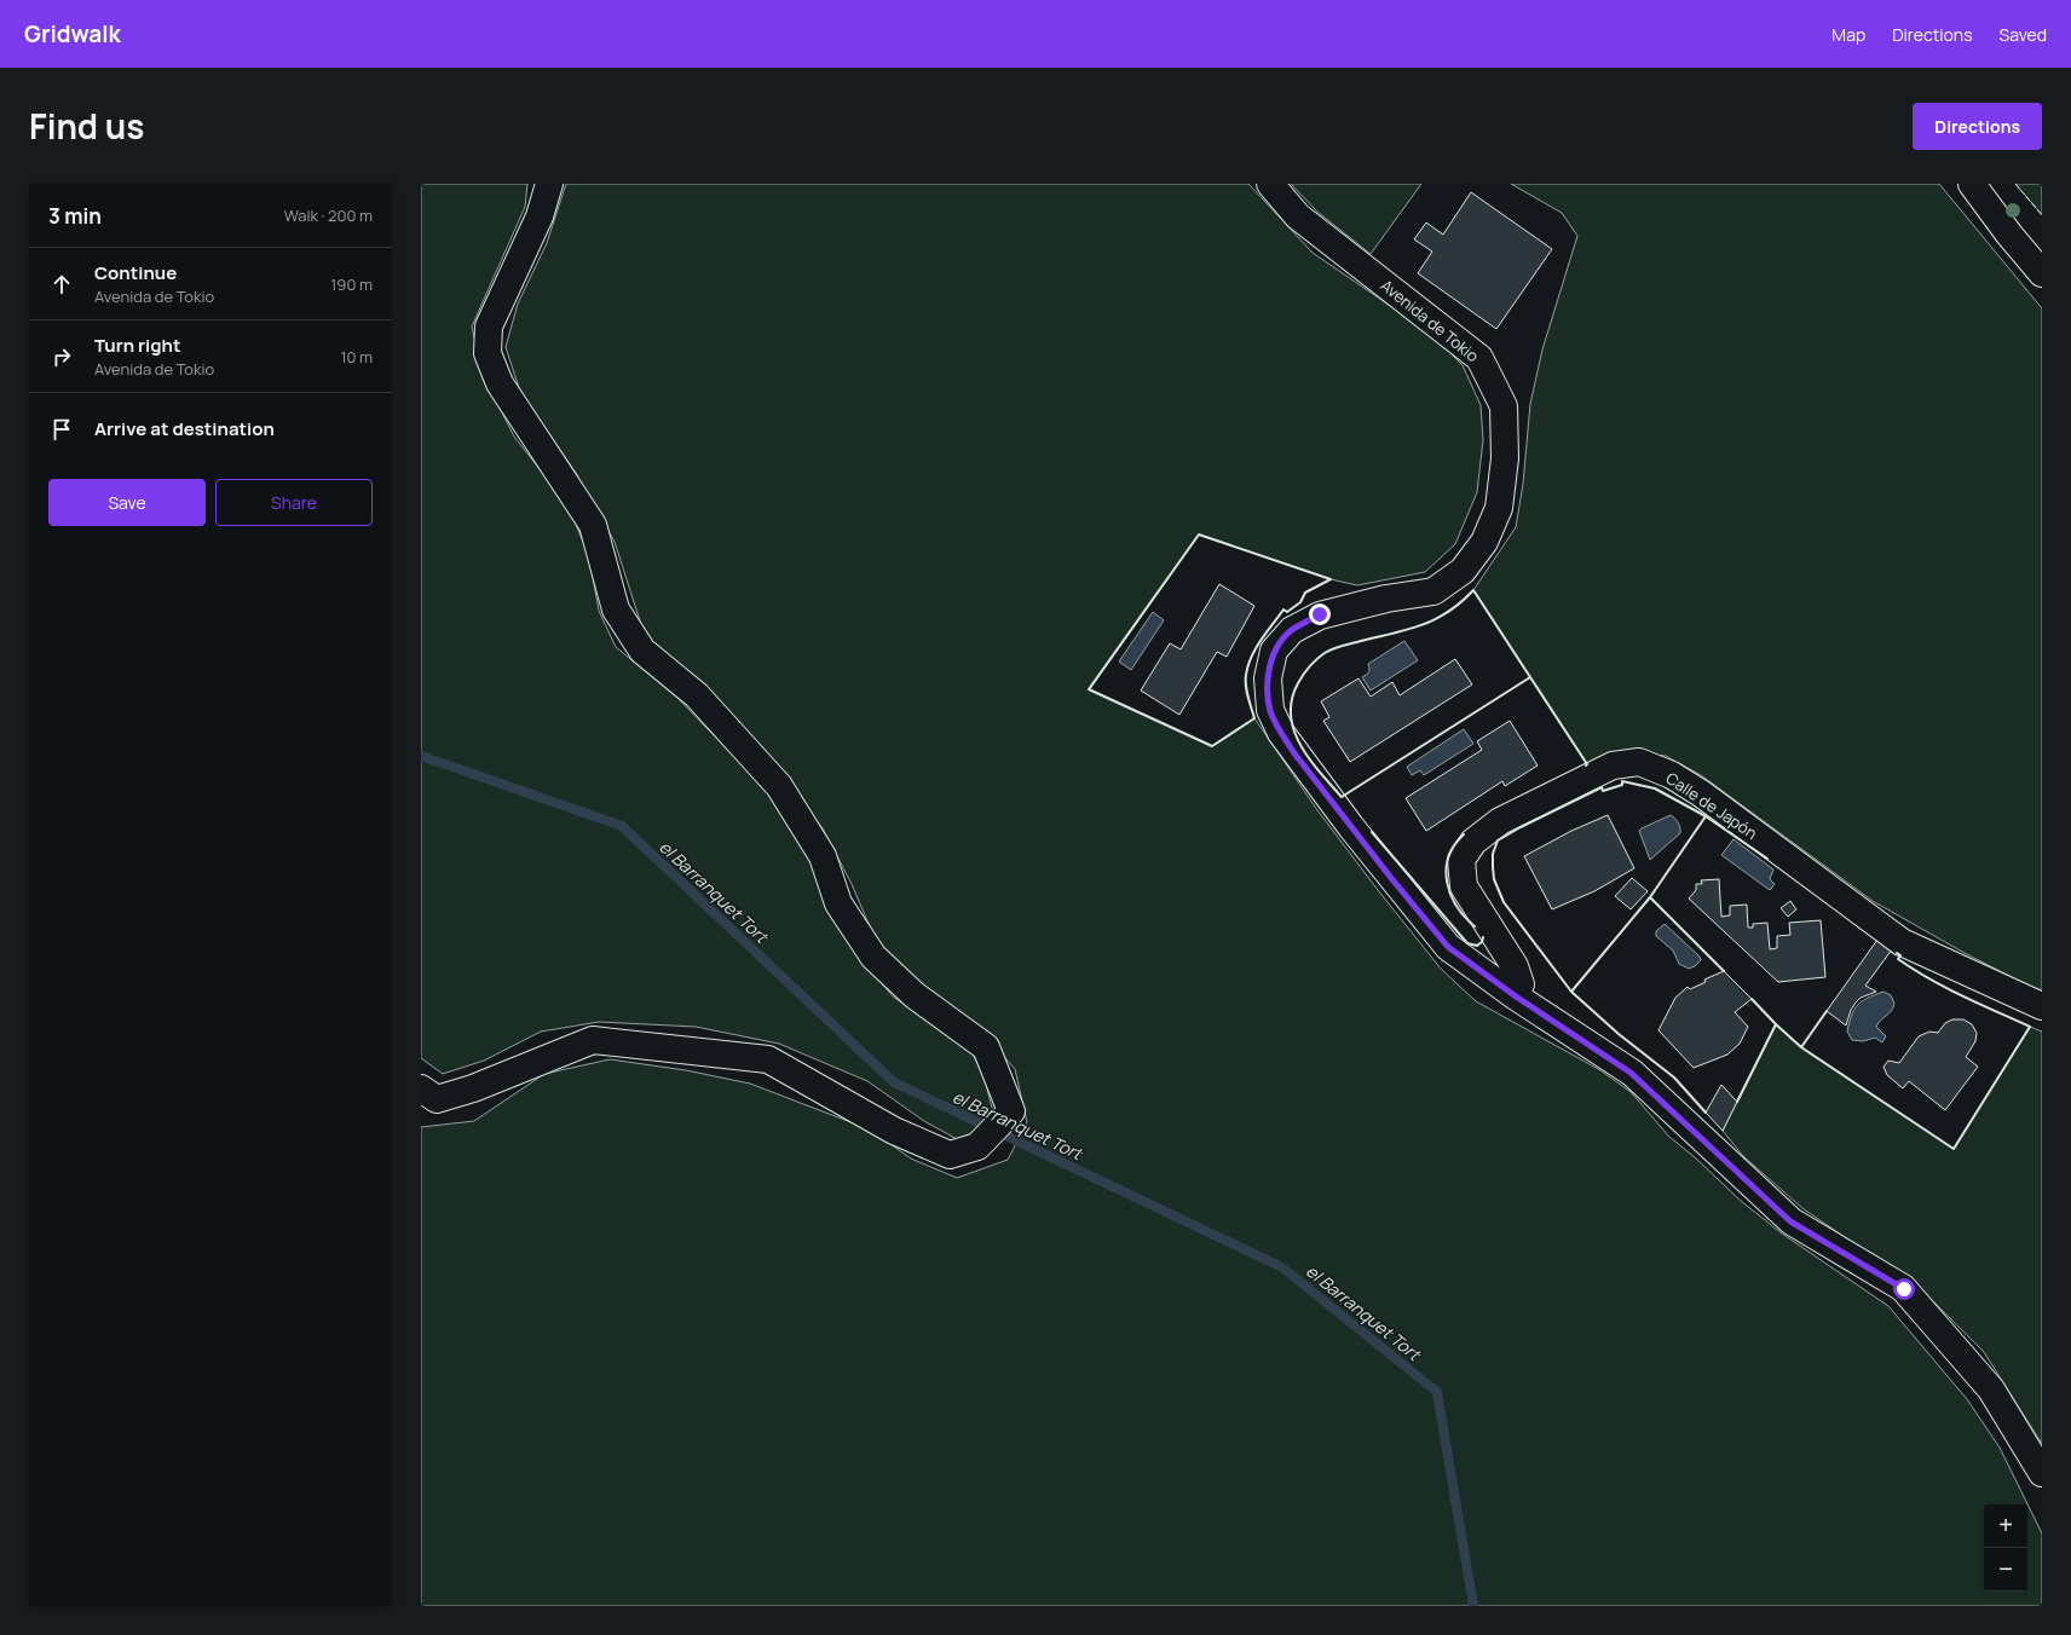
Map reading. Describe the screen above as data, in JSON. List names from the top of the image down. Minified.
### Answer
{"streets":{"street":["Avenida de Tokio","Calle de Japón"]},"crossings":[["Avenida de Tokio","Calle de Japón"]],"water":["el Barranquet Tort"],"page":{"header":"Gridwalk","nav":["Map","Directions","Saved"],"title":"Find us","buttons":["Directions",["Save","Share"]],"heading":["3 min","Walk · 200 m"],"list":[["Continue","Avenida de Tokio","190 m"],["Turn right","Avenida de Tokio","10 m"],"Arrive at destination"],"map_buttons":["+","−"]}}
